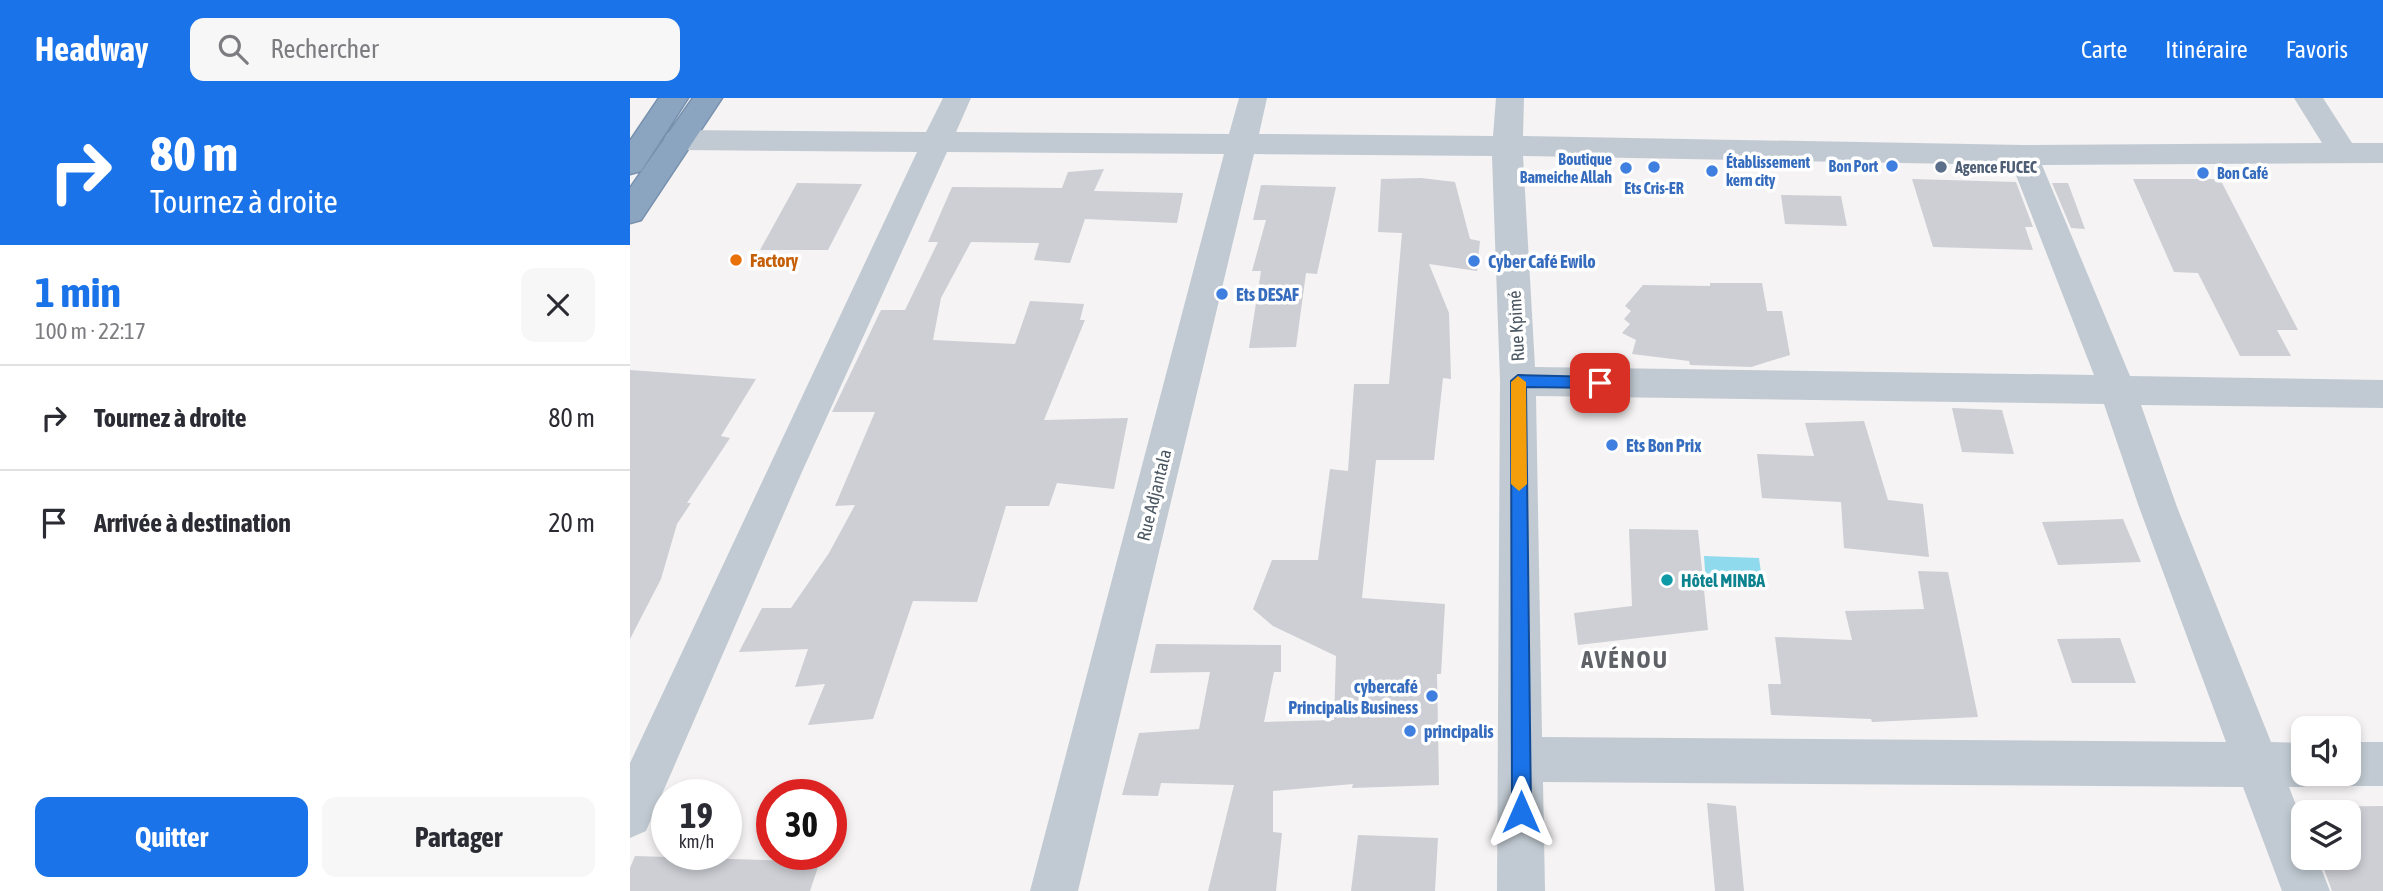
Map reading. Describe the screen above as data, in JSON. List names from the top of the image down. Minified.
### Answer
{"streets":{"street":["Rue Kpimé","Rue Adjantala"]},"districts":["AVÉNOU"],"places":["Bon Port","Ets Cris-ER","Agence FUCEC","Boutique Bameiche Allah","Établissement kern city","Bon Café","Factory","Cyber Café Ewilo","Ets DESAF","Ets Bon Prix","Hôtel MINBA","cybercafé Principalis Business","principalis"],"page":{"header":"Headway","search":"Rechercher","nav":["Carte","Itinéraire","Favoris"],"turn":["80 m","Tournez à droite"],"heading":["1 min","100 m · 22:17"],"list":[{"name":"Tournez à droite","value":"80 m"},{"name":"Arrivée à destination","value":"20 m"}],"speed":"19 km/h","limit":"30","buttons":["Quitter","Partager"]}}
